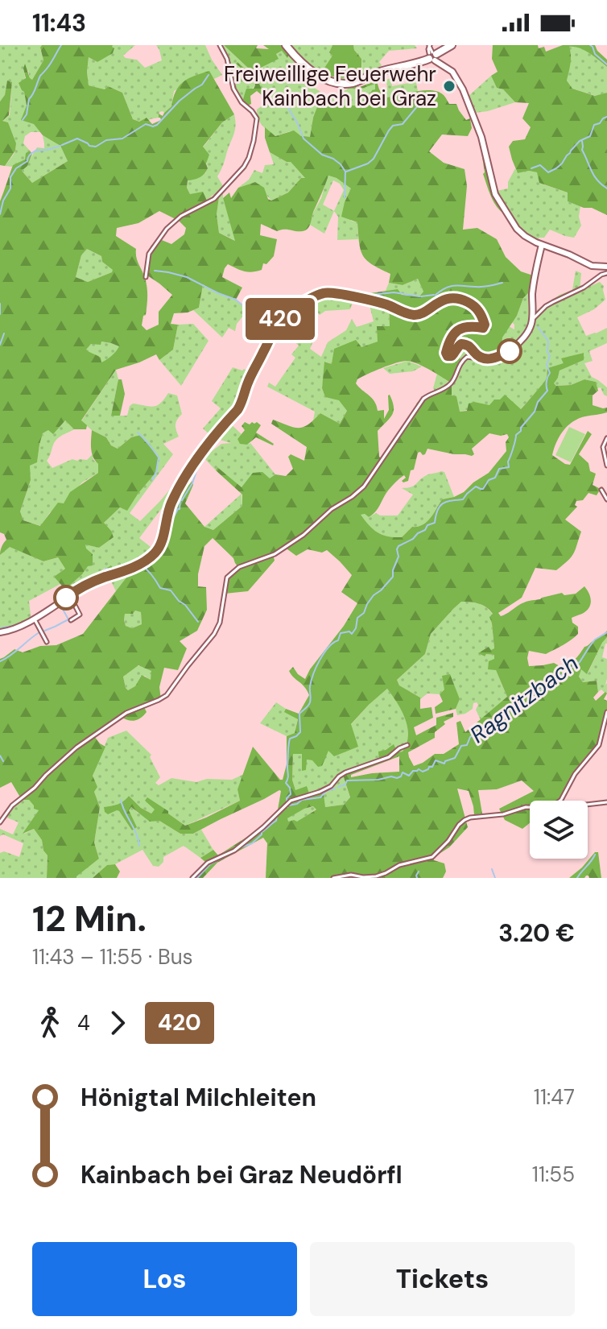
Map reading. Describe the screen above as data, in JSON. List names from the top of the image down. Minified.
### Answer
{"water":["Ragnitzbach"],"places":["Freiweillige Feuerwehr Kainbach bei Graz"],"lines":["bus line 420"],"page":{"status":"11:43","on_map":"420","heading":["12 Min.","11:43 – 11:55 · Bus","3.20 €"],"legs":["4","420"],"list":[{"name":"Hönigtal Milchleiten","value":"11:47"},{"name":"Kainbach bei Graz Neudörfl","value":"11:55"}],"buttons":["Los","Tickets"]}}
